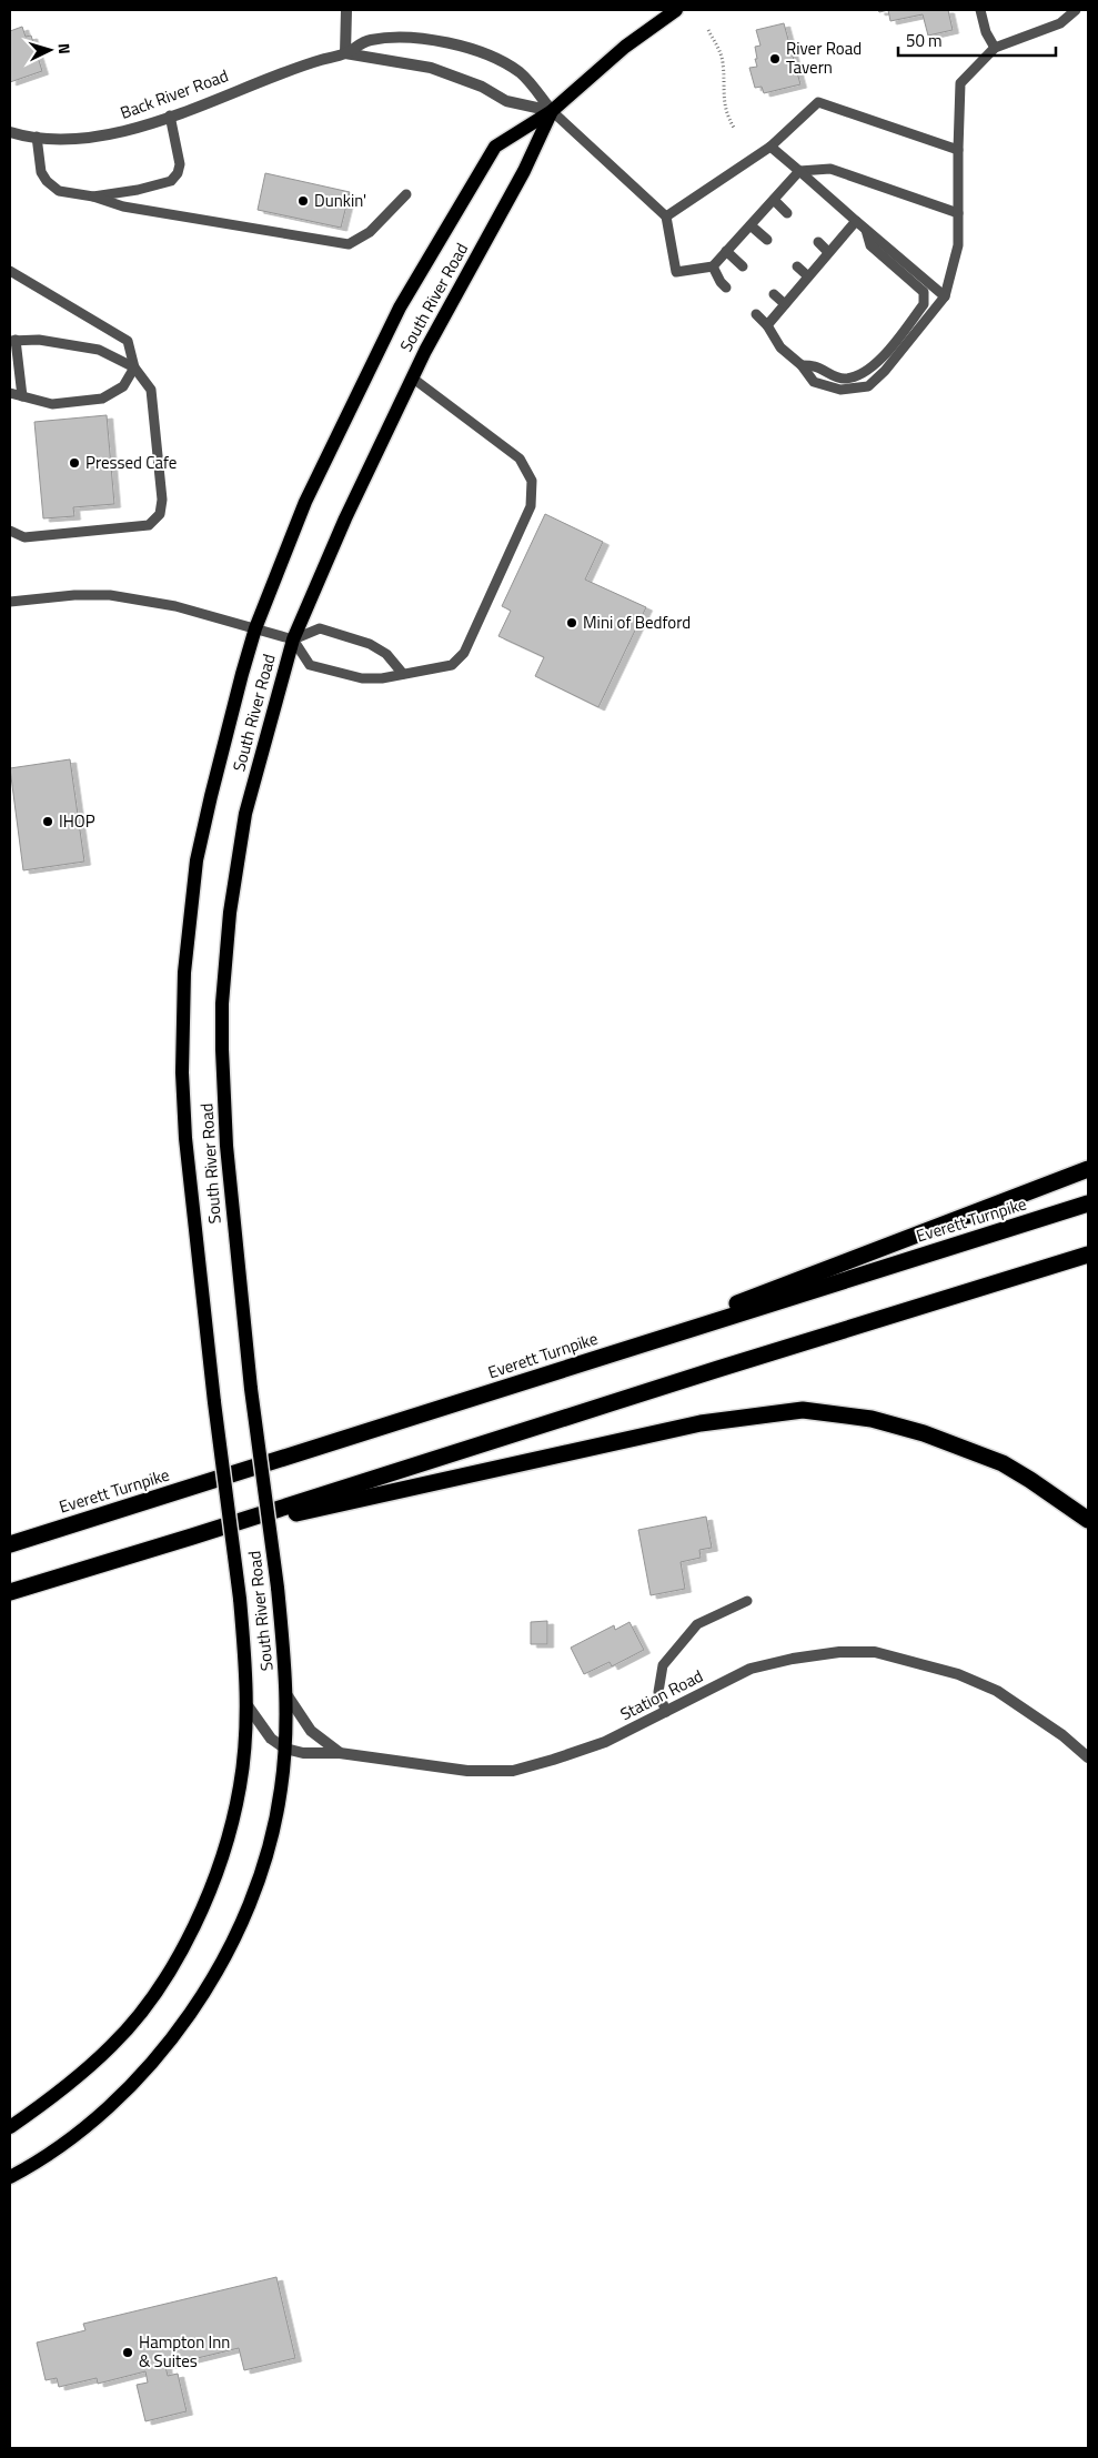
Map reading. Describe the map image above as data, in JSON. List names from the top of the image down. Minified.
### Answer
{"streets":{"highway":["Everett Turnpike"],"main road":["South River Road"],"street":["Back River Road","Station Road"]},"crossings":[["Back River Road","South River Road"],["South River Road","Station Road"]],"places":["River Road Tavern","Dunkin'","Pressed Cafe","Mini of Bedford","IHOP","Hampton Inn & Suites"],"scale_bar":"50 m","north":"right"}
